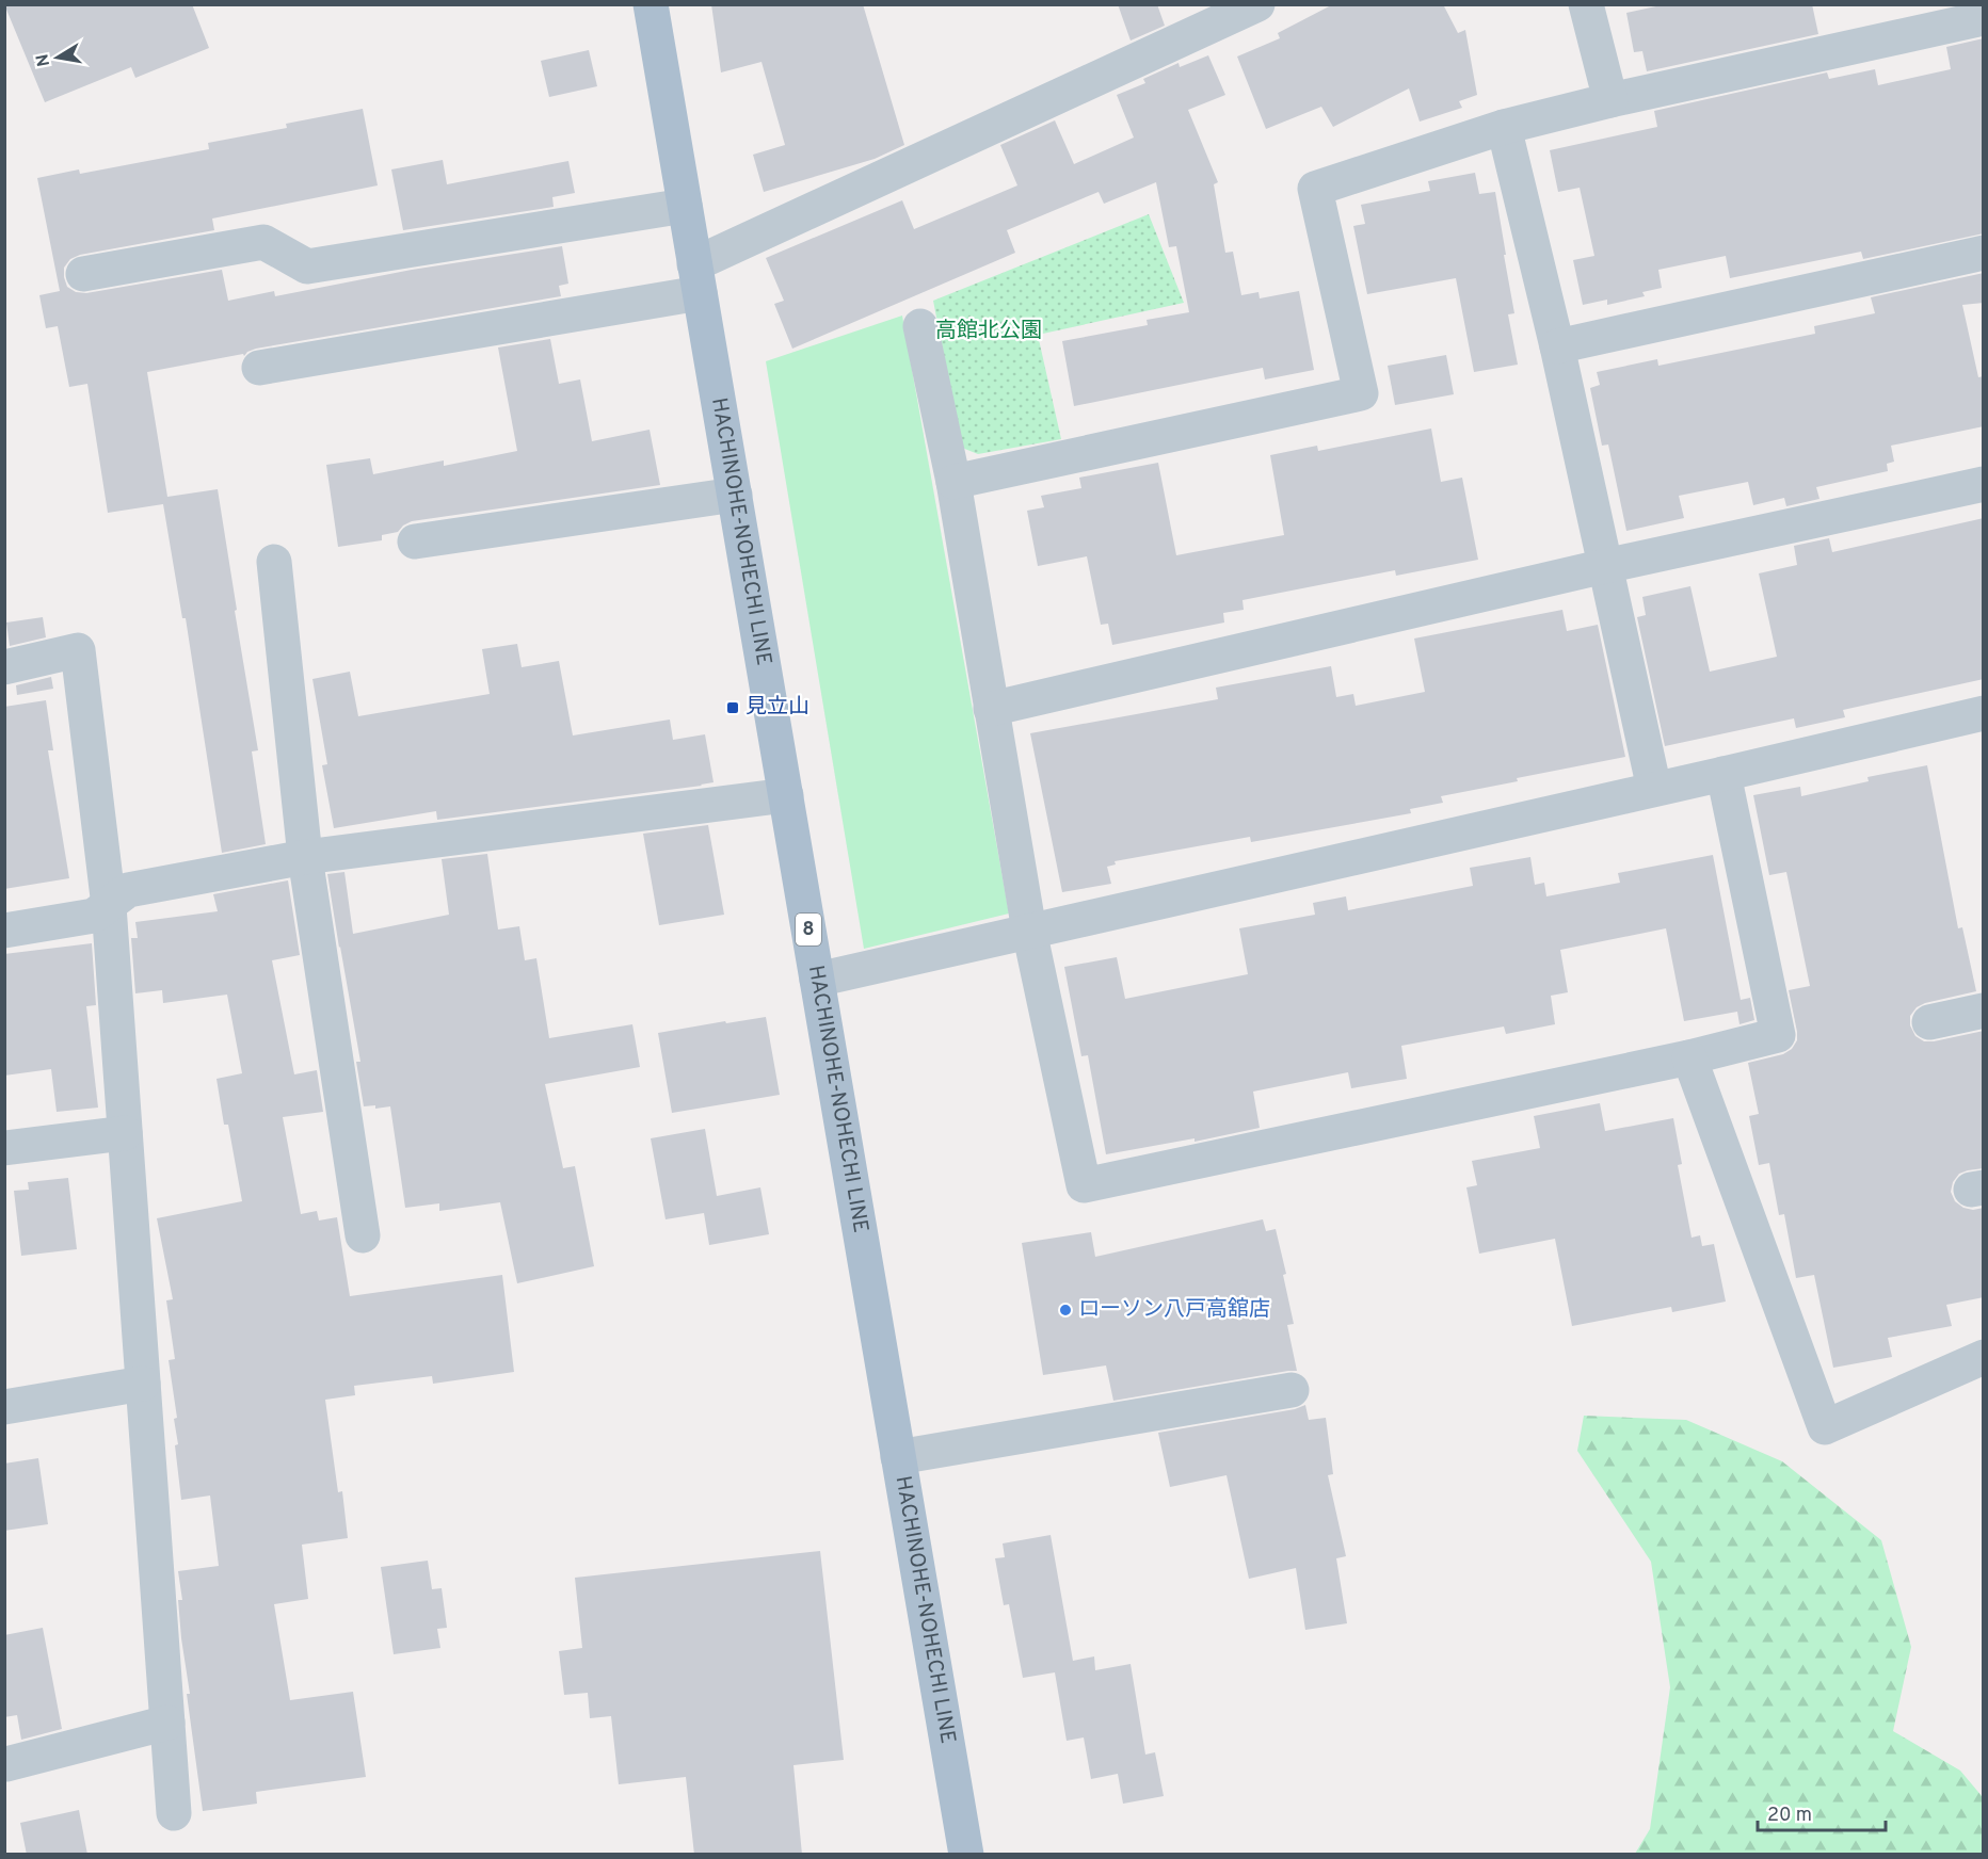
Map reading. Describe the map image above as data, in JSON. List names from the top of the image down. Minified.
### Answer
{"streets":{"main road":["HACHINOHE-NOHECHI LINE","8"]},"parks":["高館北公園"],"places":{"transit":["見立山"],"other":["ローソン八戸高舘店"]},"scale_bar":"20 m","north":"left"}
